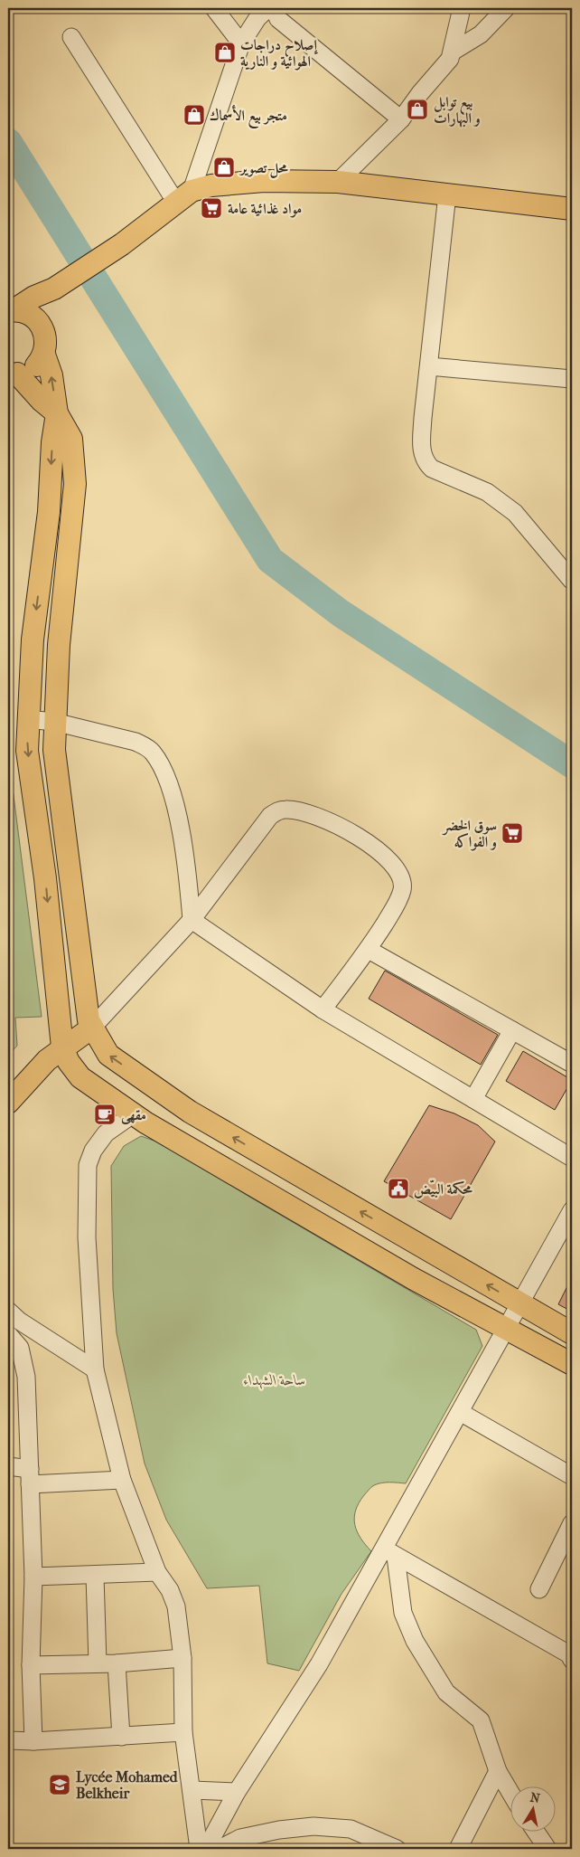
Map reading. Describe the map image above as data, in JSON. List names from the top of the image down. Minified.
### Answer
{"parks":["ساحة الشهداء"],"places":{"shop":["إصلاح دراجات الهوائية و النارية","بيع توابل و البهارات","متجر بيع الأسماك","محل تصوير"],"supermarket":["مواد غذائية عامة","سوق الخضر و الفواكه"],"cafe":["مقهى"],"public building":["محكمة البيّض"],"school or university":["Lycée Mohamed Belkheir"]},"north":"top"}
